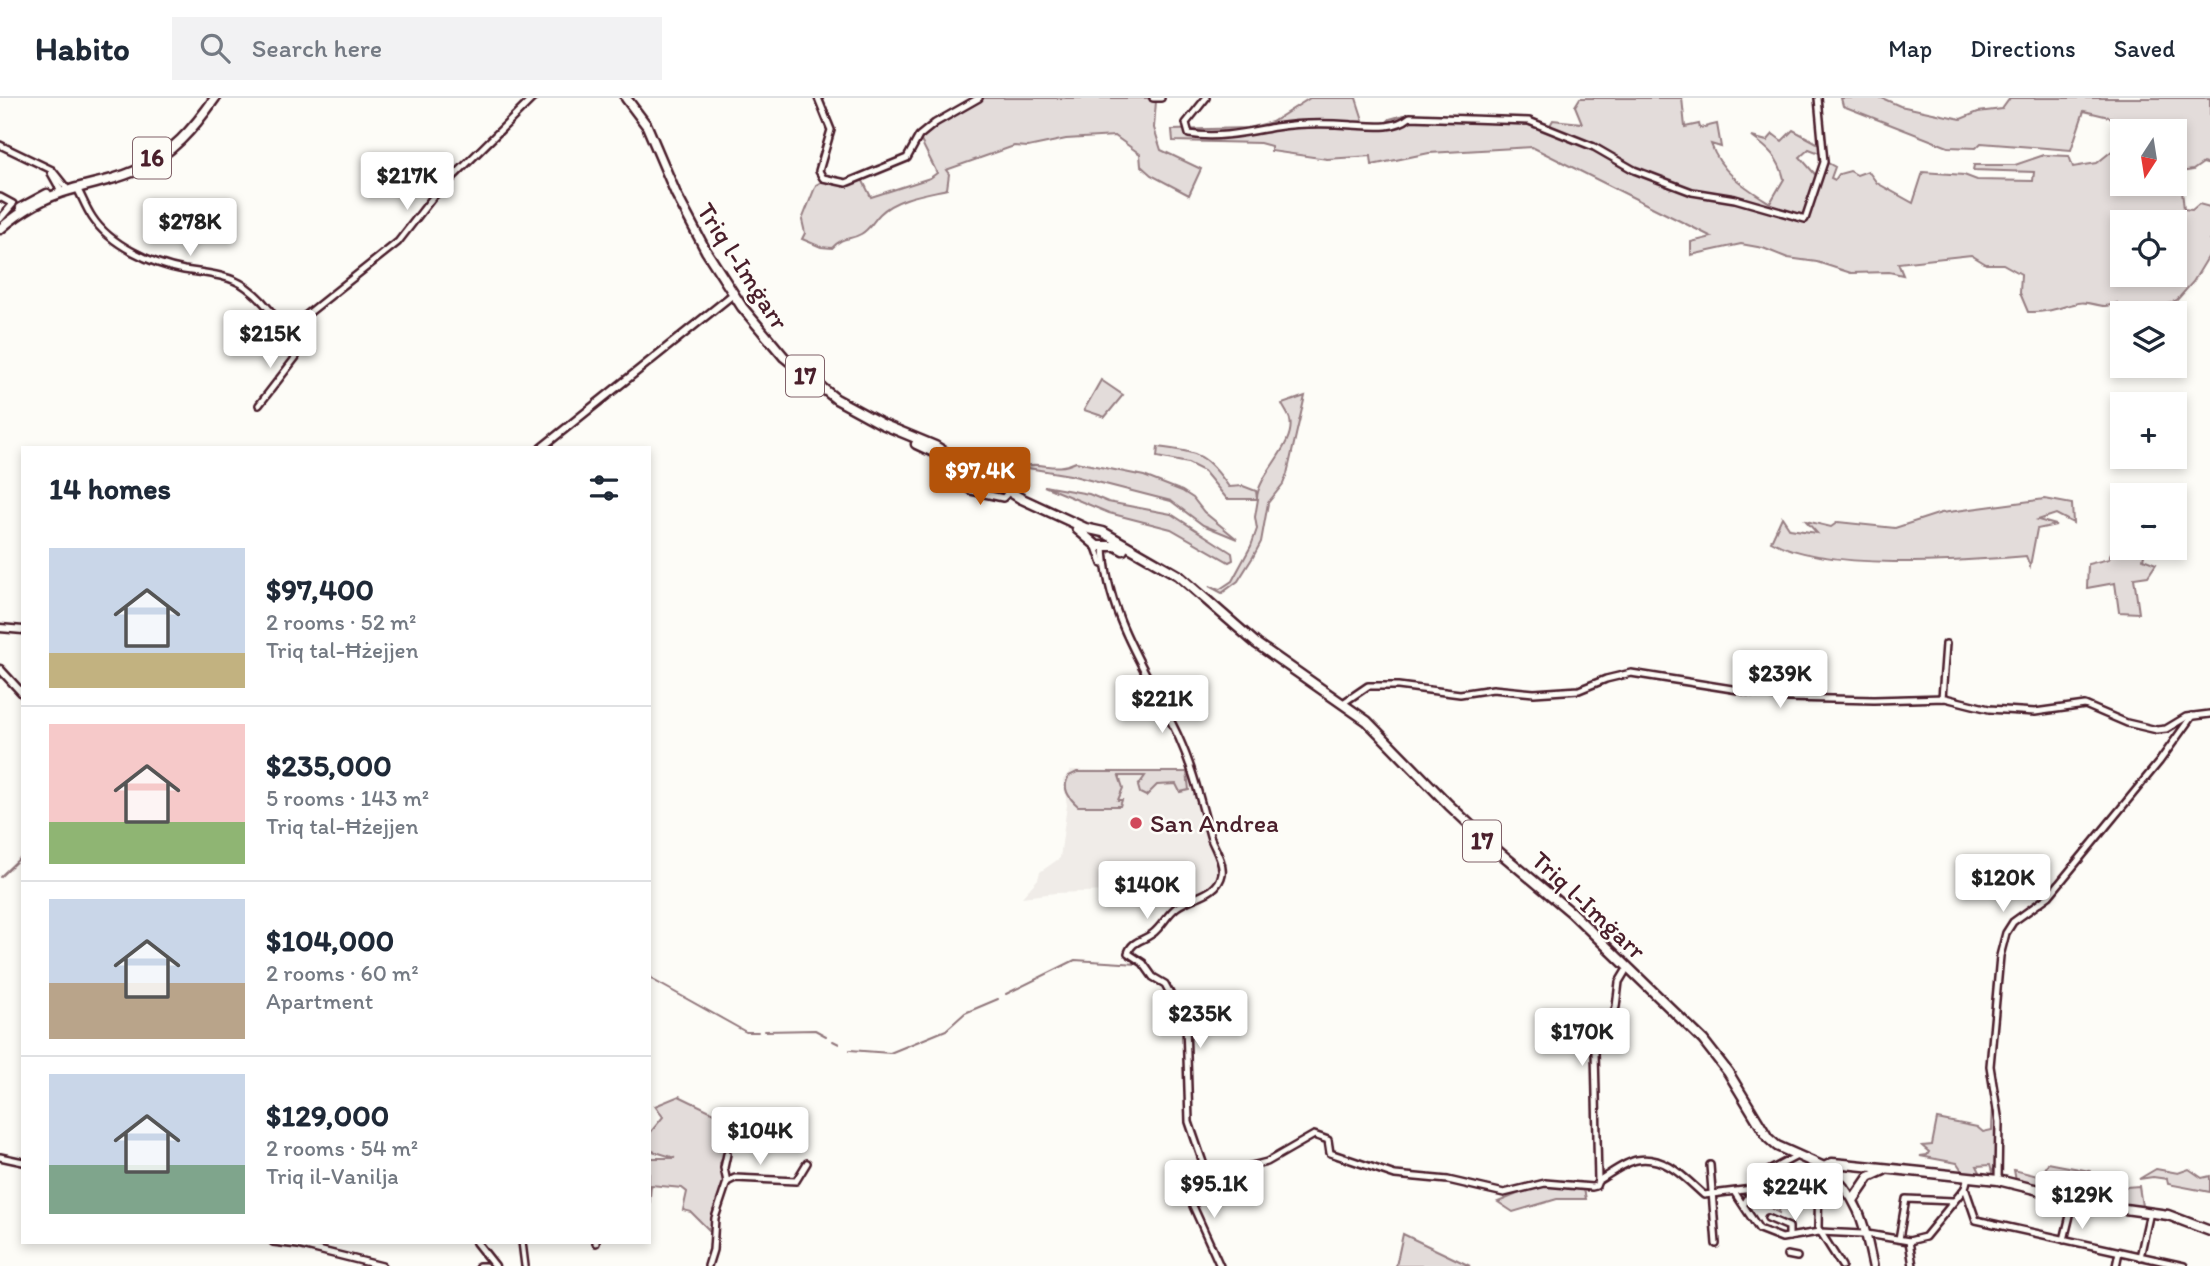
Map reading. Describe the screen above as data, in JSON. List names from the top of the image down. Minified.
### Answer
{"streets":{"main road":["16","Triq l-Imġarr","17"]},"crossings":[["Triq l-Imġarr","17"]],"places":["San Andrea"],"north":"bottom","page":{"header":"Habito","search":"Search here","nav":["Map","Directions","Saved"],"map_buttons":["+","−"],"price":["$217K","$278K","$215K","$97.4K","$239K","$221K","$120K","$140K","$235K","$170K","$104K","$95.1K","$224K","$129K"],"heading":"14 homes","list":[{"name":"$97,400","note":"2 rooms · 52 m² · Triq tal-Ħżejjen"},{"name":"$235,000","note":"5 rooms · 143 m² · Triq tal-Ħżejjen"},{"name":"$104,000","note":"2 rooms · 60 m² · Apartment"},{"name":"$129,000","note":"2 rooms · 54 m² · Triq il-Vanilja"}]}}
